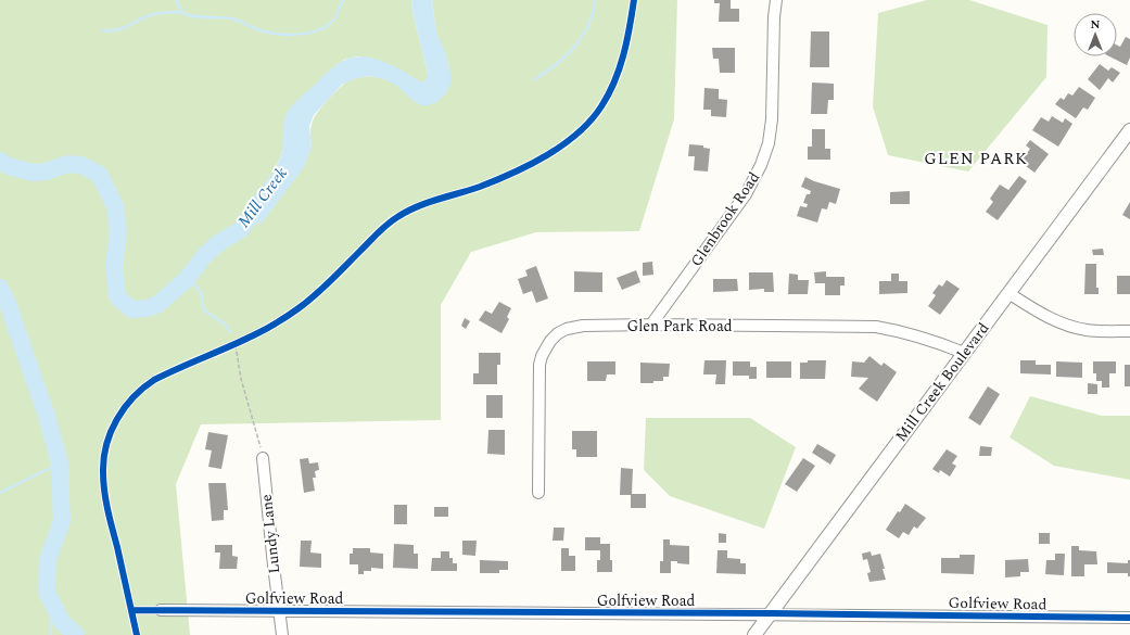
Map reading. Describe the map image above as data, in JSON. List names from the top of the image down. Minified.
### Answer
{"streets":{"street":["Glenbrook Road","Glen Park Road","Mill Creek Boulevard","Lundy Lane","Golfview Road"]},"crossings":[["Glenbrook Road","Glen Park Road"],["Glen Park Road","Mill Creek Boulevard"],["Mill Creek Boulevard","Golfview Road"],["Lundy Lane","Golfview Road"]],"districts":["GLEN PARK"],"water":["Mill Creek"],"north":"top"}
